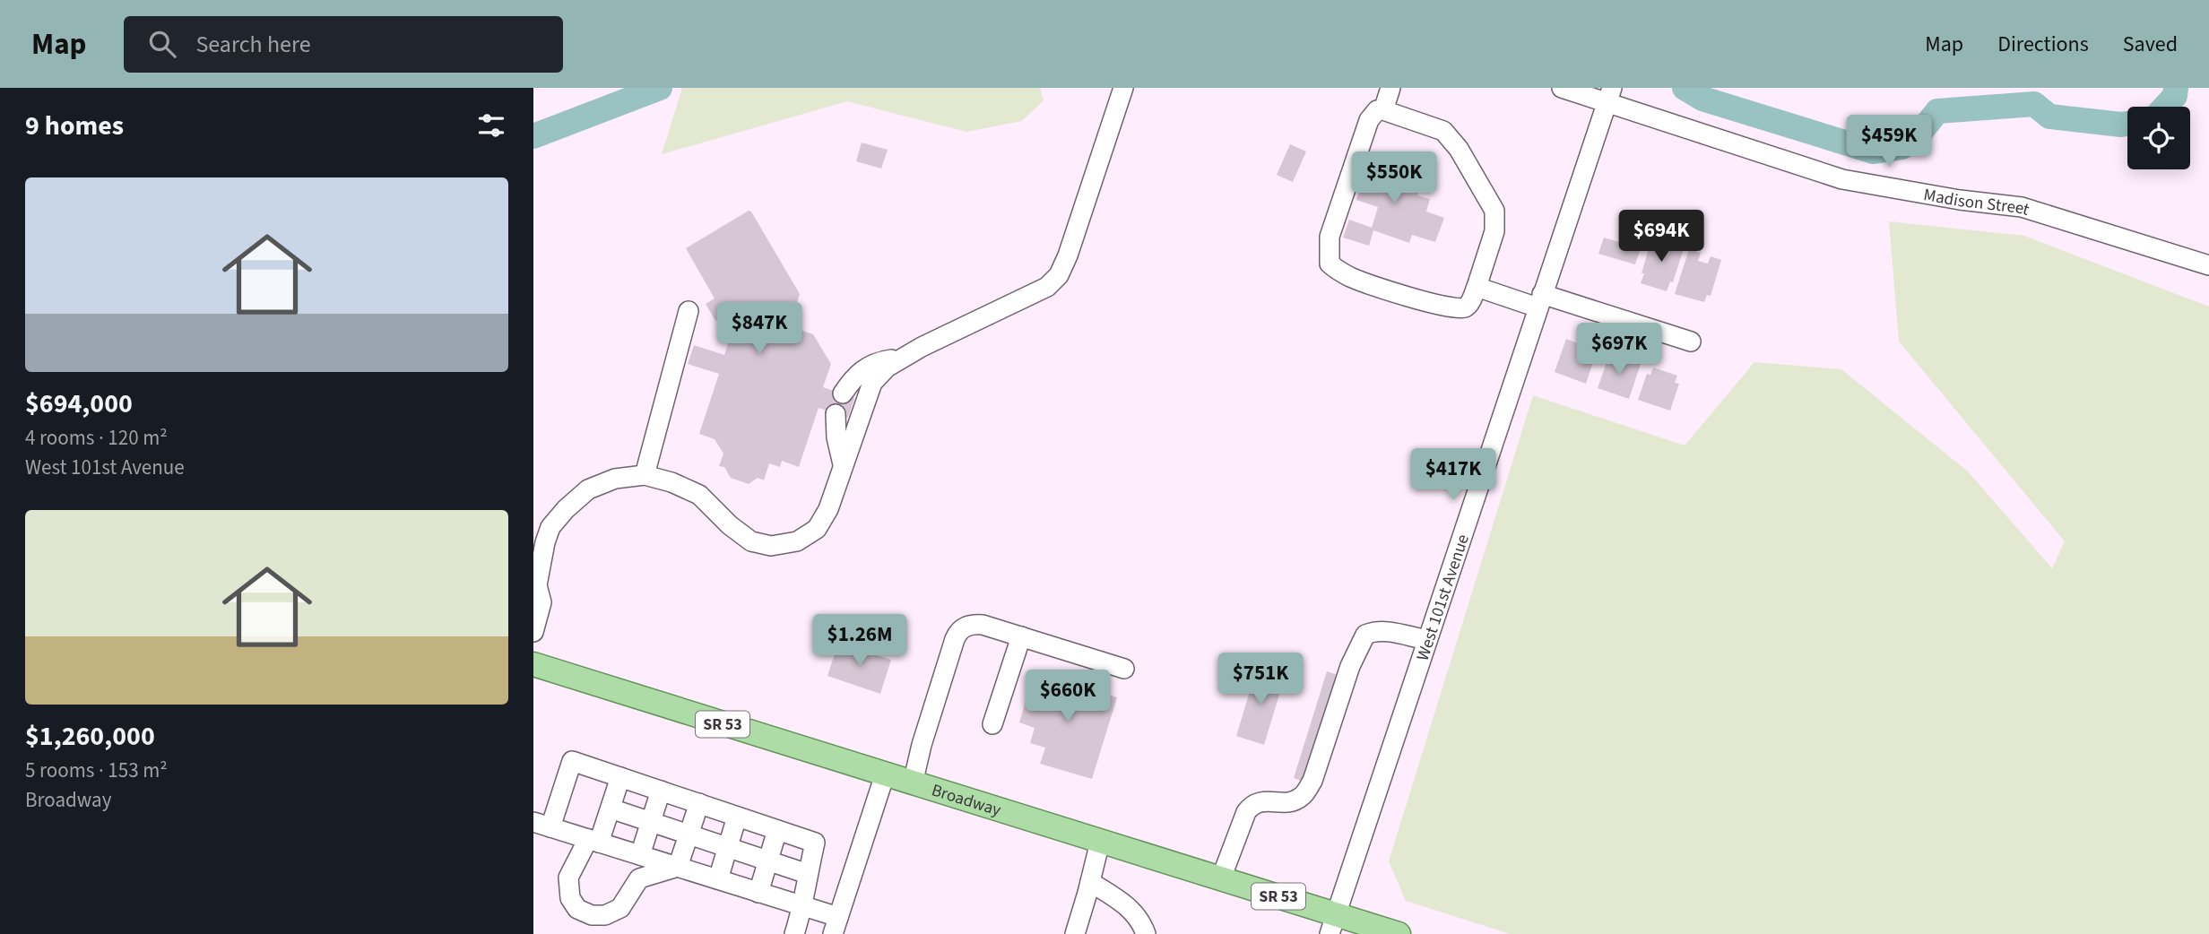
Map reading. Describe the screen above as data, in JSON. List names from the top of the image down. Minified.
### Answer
{"streets":{"main road":["SR 53","Broadway"],"street":["Madison Street","West 101st Avenue"]},"crossings":[["Madison Street","West 101st Avenue"],["West 101st Avenue","Broadway"]],"page":{"header":"Map","search":"Search here","nav":["Map","Directions","Saved"],"heading":"9 homes","price":["$459K","$550K","$694K","$847K","$697K","$417K","$1.26M","$751K","$660K"],"list":[{"name":"$694,000","note":"4 rooms · 120 m² · West 101st Avenue"},{"name":"$1,260,000","note":"5 rooms · 153 m² · Broadway"}]}}
